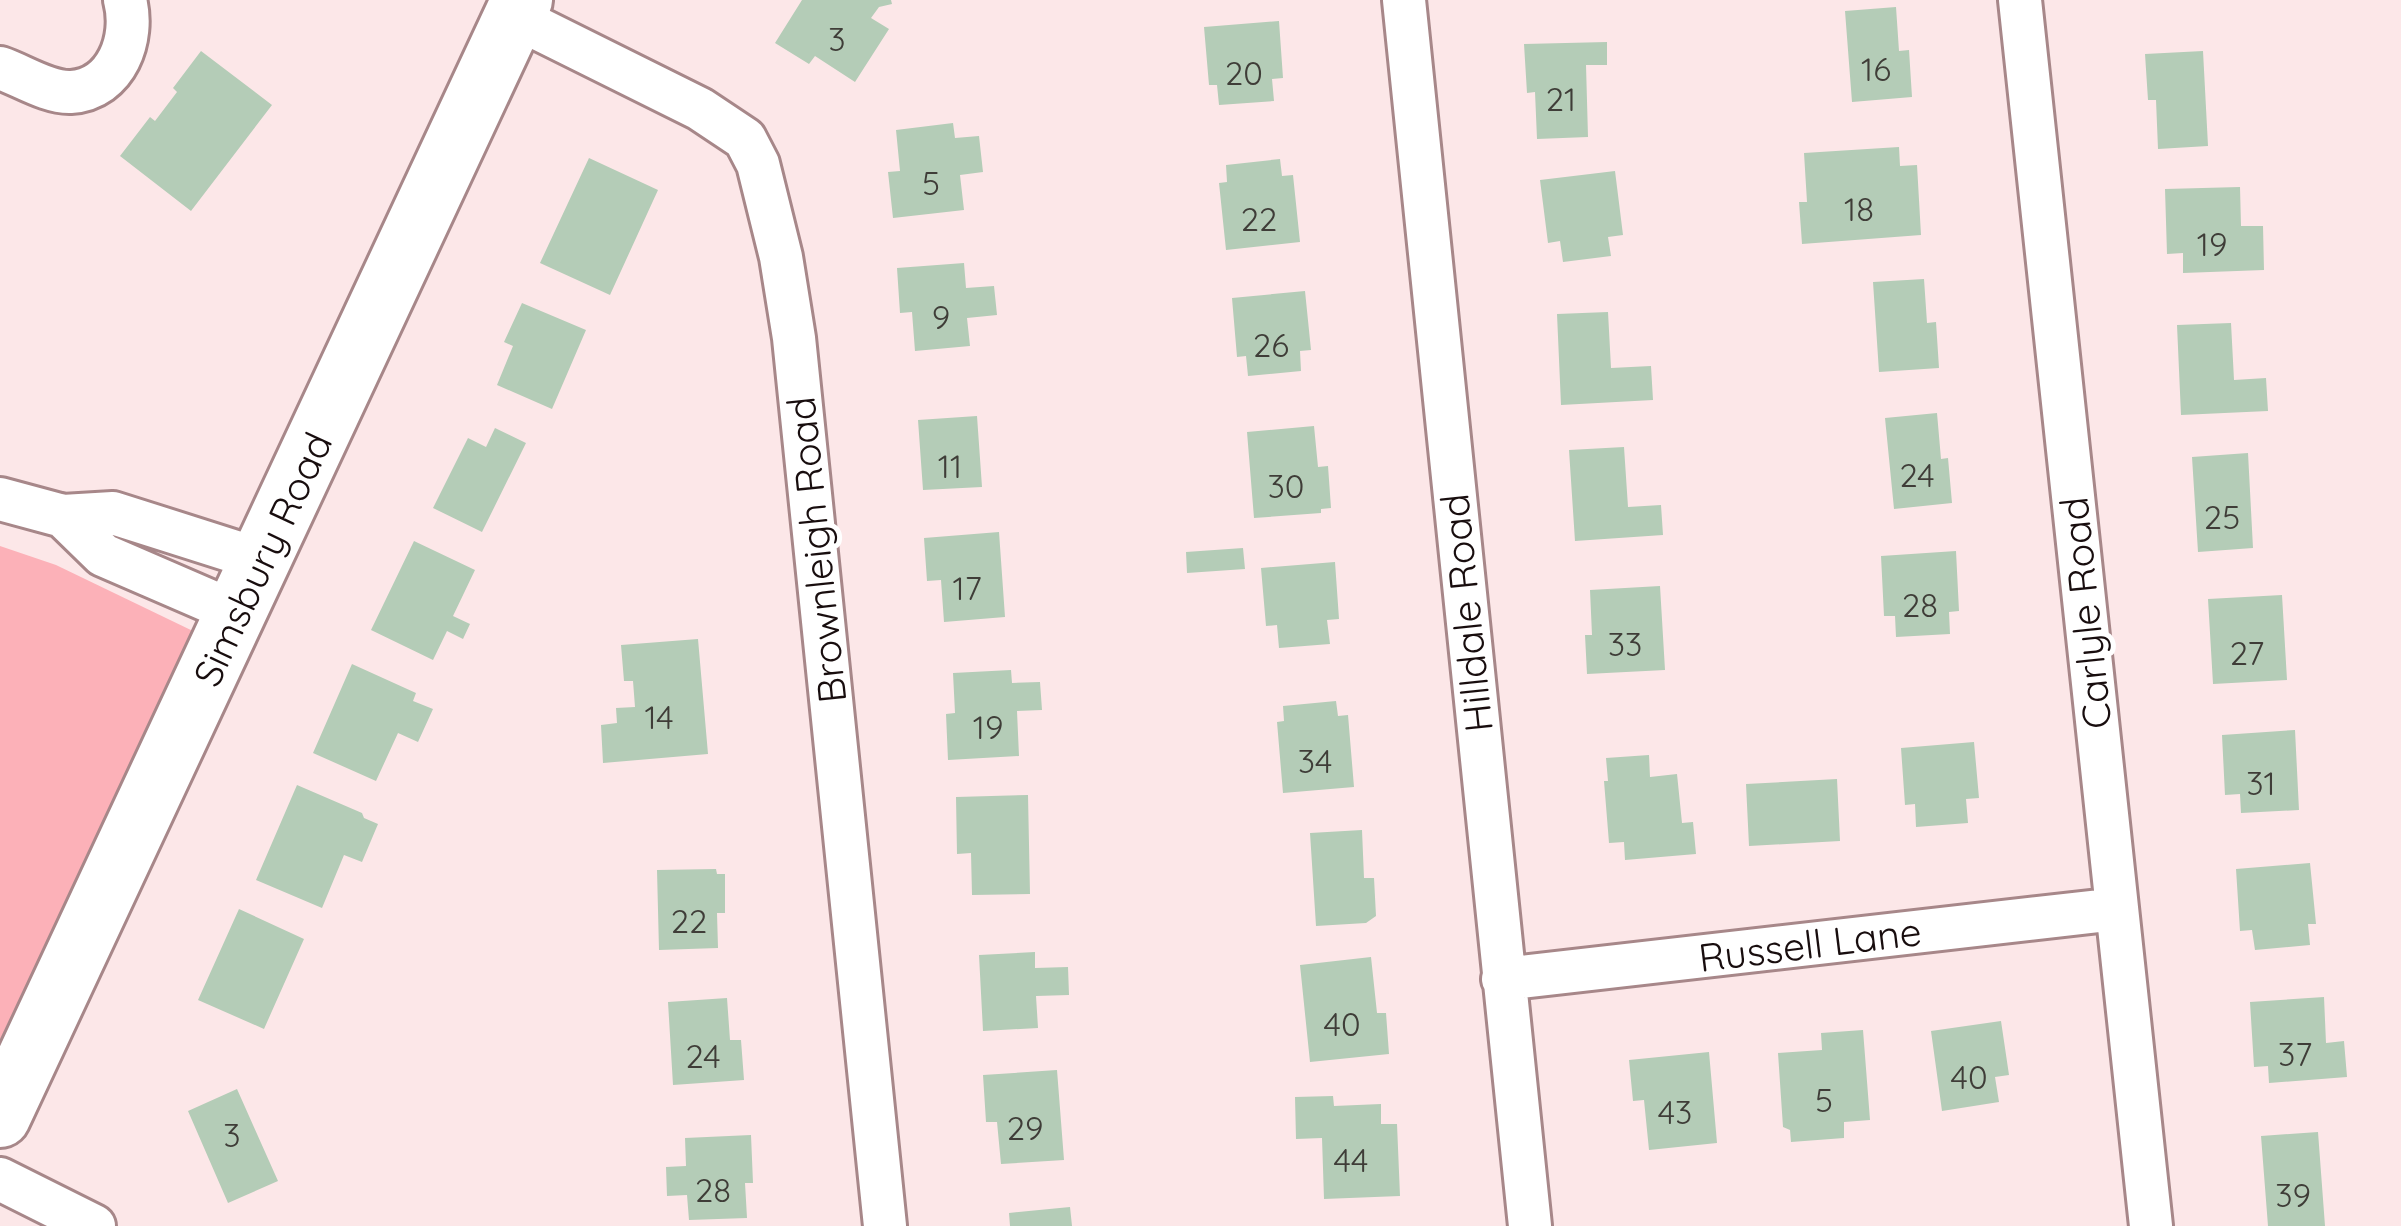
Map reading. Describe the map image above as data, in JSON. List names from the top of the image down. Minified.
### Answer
{"streets":{"main road":["Simsbury Road"],"street":["Brownleigh Road","Hilldale Road","Carlyle Road","Russell Lane"]},"crossings":[["Brownleigh Road","Simsbury Road"],["Hilldale Road","Russell Lane"],["Carlyle Road","Russell Lane"]],"house_numbers":["3","16","20","21","5","18","22","19","9","26","11","24","30","25","17","28","33","27","14","19","34","31","22","40","37","24","40","5","43","29","3","44","28","39"]}
